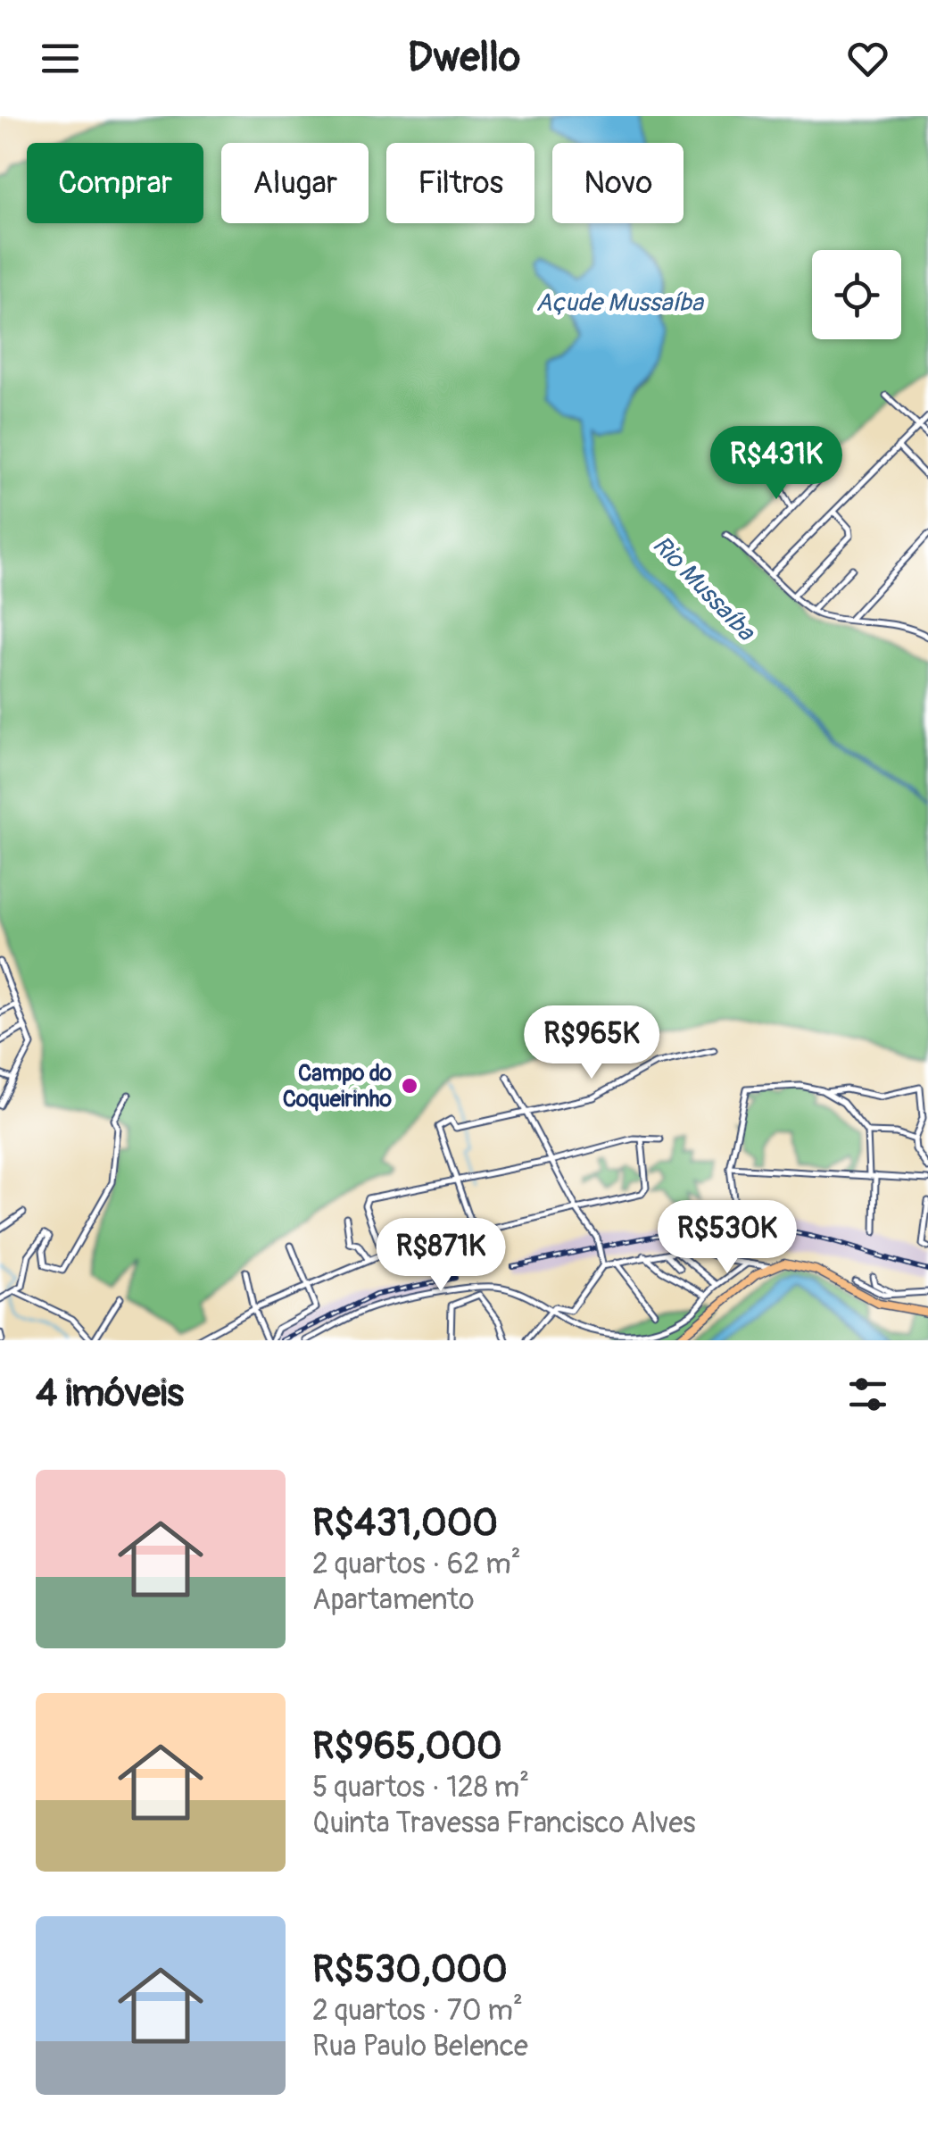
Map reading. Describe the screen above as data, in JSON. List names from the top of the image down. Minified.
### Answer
{"water":["Açude Mussaíba","Rio Mussaíba"],"places":["Campo do Coqueirinho"],"page":{"header":"Dwello","chip":["Comprar","Alugar","Filtros","Novo"],"price":["R$431K","R$965K","R$530K","R$871K"],"heading":"4 imóveis","list":[{"name":"R$431,000","note":"2 quartos · 62 m² · Apartamento"},{"name":"R$965,000","note":"5 quartos · 128 m² · Quinta Travessa Francisco Alves"},{"name":"R$530,000","note":"2 quartos · 70 m² · Rua Paulo Belence"}]}}
